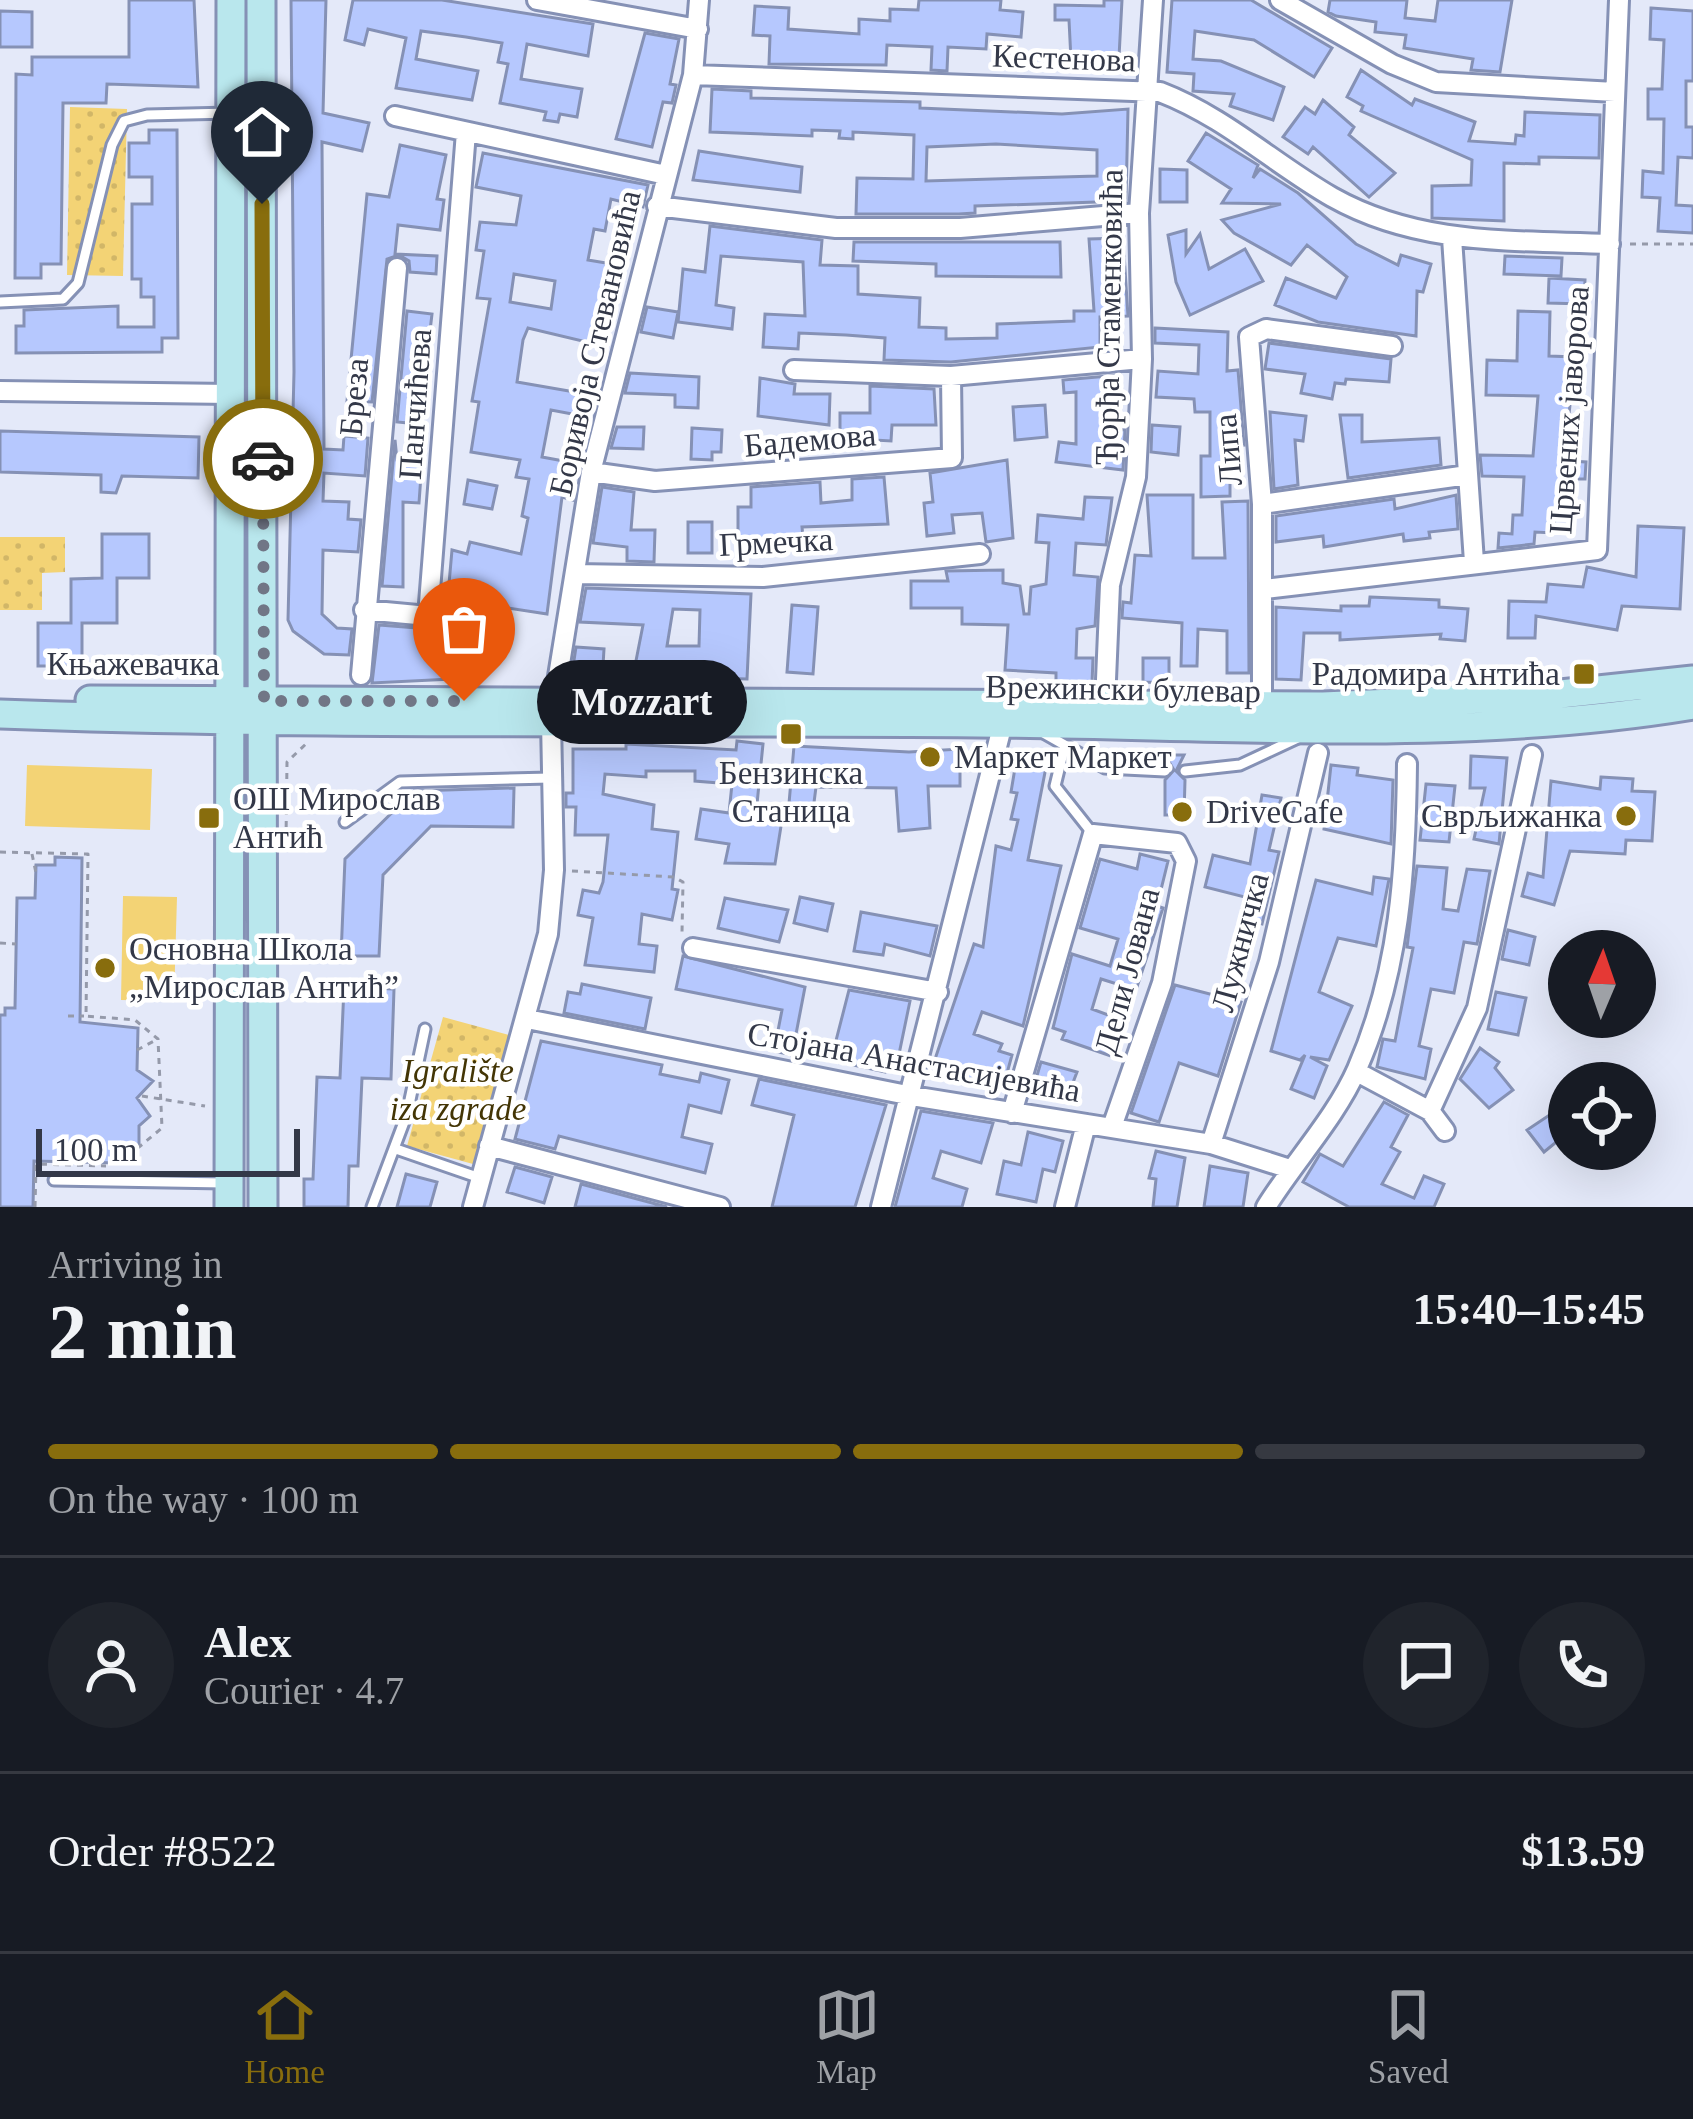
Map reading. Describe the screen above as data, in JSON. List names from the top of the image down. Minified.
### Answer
{"streets":{"main road":["Књажевачка","Врежински булевар"],"street":["Кестенова","Ђорђа Стаменковића","Боривоја Стевановића","Бреза","Панчићева","Црвених јаворова","Бадемова","Липа","Грмечка","Лужничка","Дели Јована","Стојана Анастасијевића"]},"crossings":[["Кестенова","Ђорђа Стаменковића"],["Кестенова","Боривоја Стевановића"],["Кестенова","Црвених јаворова"],["Ђорђа Стаменковића","Врежински булевар"],["Боривоја Стевановића","Бадемова"],["Боривоја Стевановића","Грмечка"],["Боривоја Стевановића","Књажевачка"],["Боривоја Стевановића","Врежински булевар"],["Боривоја Стевановића","Стојана Анастасијевића"],["Бреза","Панчићева"],["Црвених јаворова","Липа"],["Липа","Врежински булевар"],["Књажевачка","Врежински булевар"],["Врежински булевар","Лужничка"],["Лужничка","Стојана Анастасијевића"],["Дели Јована","Стојана Анастасијевића"]],"parks":["Igralište iza zgrade"],"places":{"transit":["Радомира Антића","Бензинска Станица","ОШ Мирослав Антић"],"other":["Mozzart","Маркет Маркет","DriveCafe","Сврљижанка","Основна Школа „Мирослав Антић”"]},"scale_bar":"100 m","north":"top","page":{"bubble":"Mozzart","scale":"100 m","heading":["2 min","Arriving in","15:40–15:45"],"panel":["Alex","Courier · 4.7","Order #8522","$13.59"],"bar":"On the way · 100 m","tabs":["Home","Map","Saved"]}}
